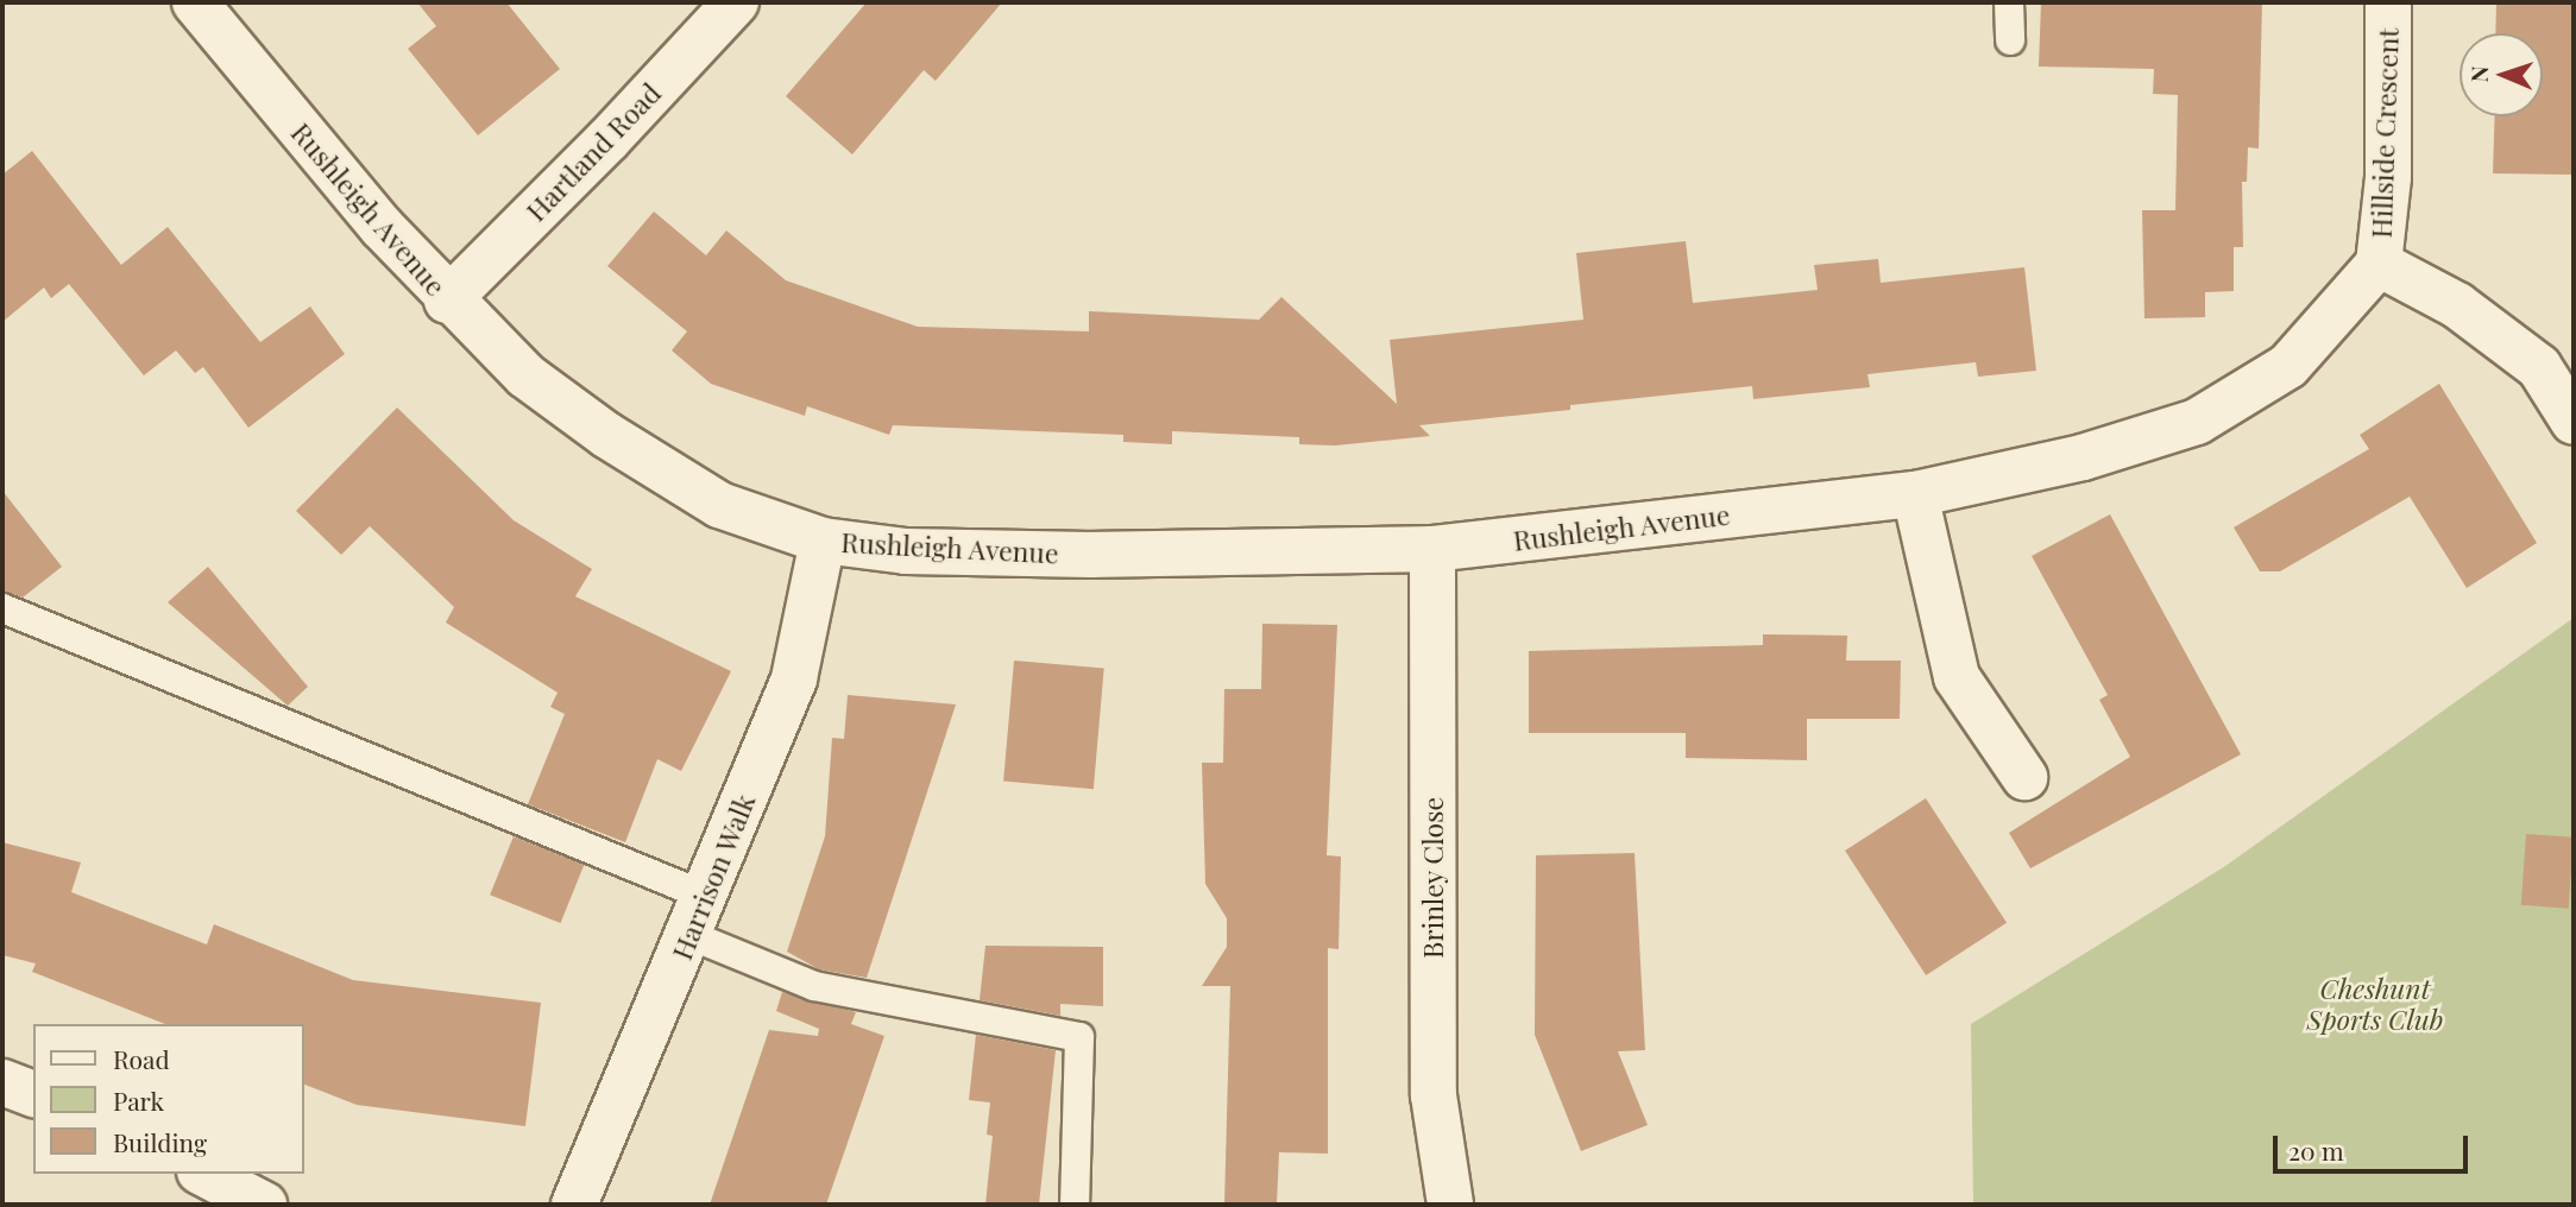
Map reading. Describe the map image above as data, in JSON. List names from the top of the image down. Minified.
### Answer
{"streets":{"street":["Hillside Crescent","Hartland Road","Rushleigh Avenue","Harrison Walk","Brinley Close"]},"crossings":[["Hillside Crescent","Rushleigh Avenue"],["Hartland Road","Rushleigh Avenue"],["Rushleigh Avenue","Harrison Walk"],["Rushleigh Avenue","Brinley Close"]],"parks":["Cheshunt Sports Club"],"legend":["Road","Park","Building"],"scale_bar":"20 m","north":"left"}
